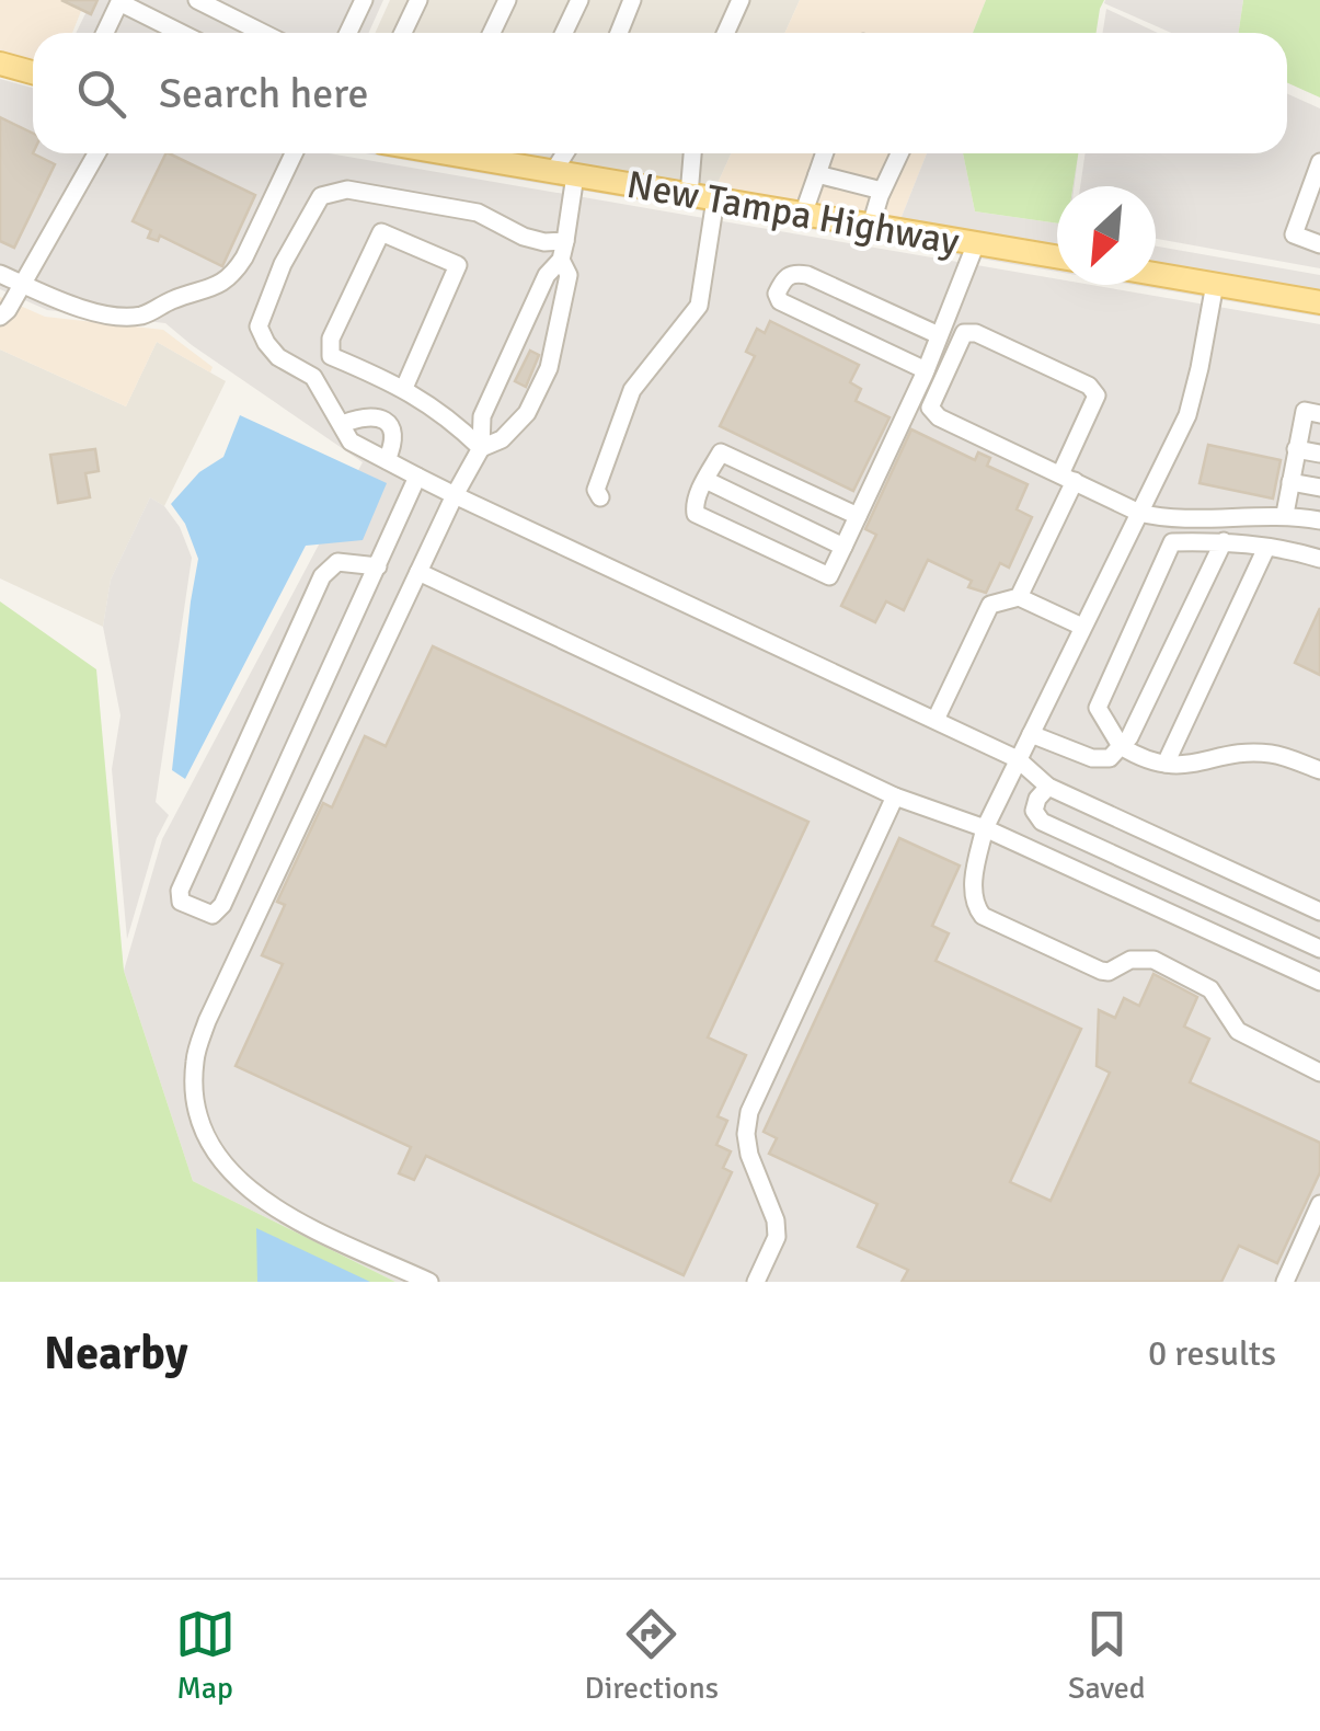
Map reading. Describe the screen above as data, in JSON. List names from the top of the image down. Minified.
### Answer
{"streets":{"main road":["New Tampa Highway"]},"north":"bottom left","page":{"search":"Search here","heading":["Nearby","0 results"],"nav":["Map","Directions","Saved"]}}
